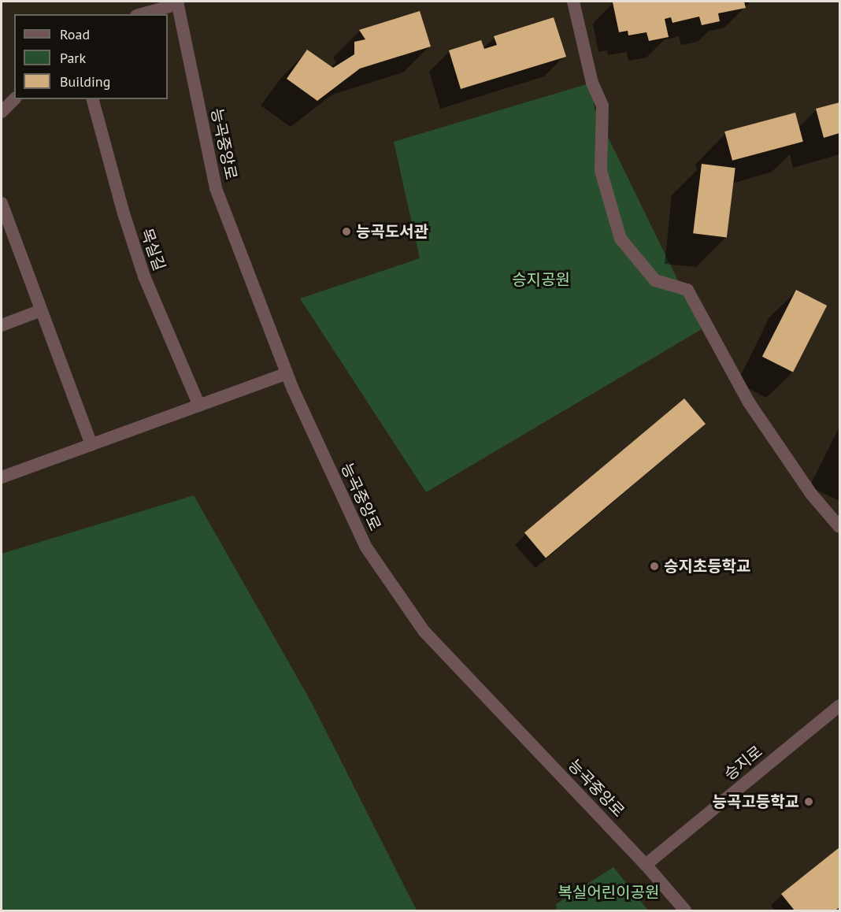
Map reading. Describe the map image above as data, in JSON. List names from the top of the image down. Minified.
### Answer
{"streets":{"street":["능곡중앙로","목실길","승지로"]},"crossings":[["능곡중앙로","승지로"]],"parks":["승지공원","복실어린이공원"],"places":["능곡도서관","승지초등학교","능곡고등학교"],"legend":["Road","Park","Building"]}
